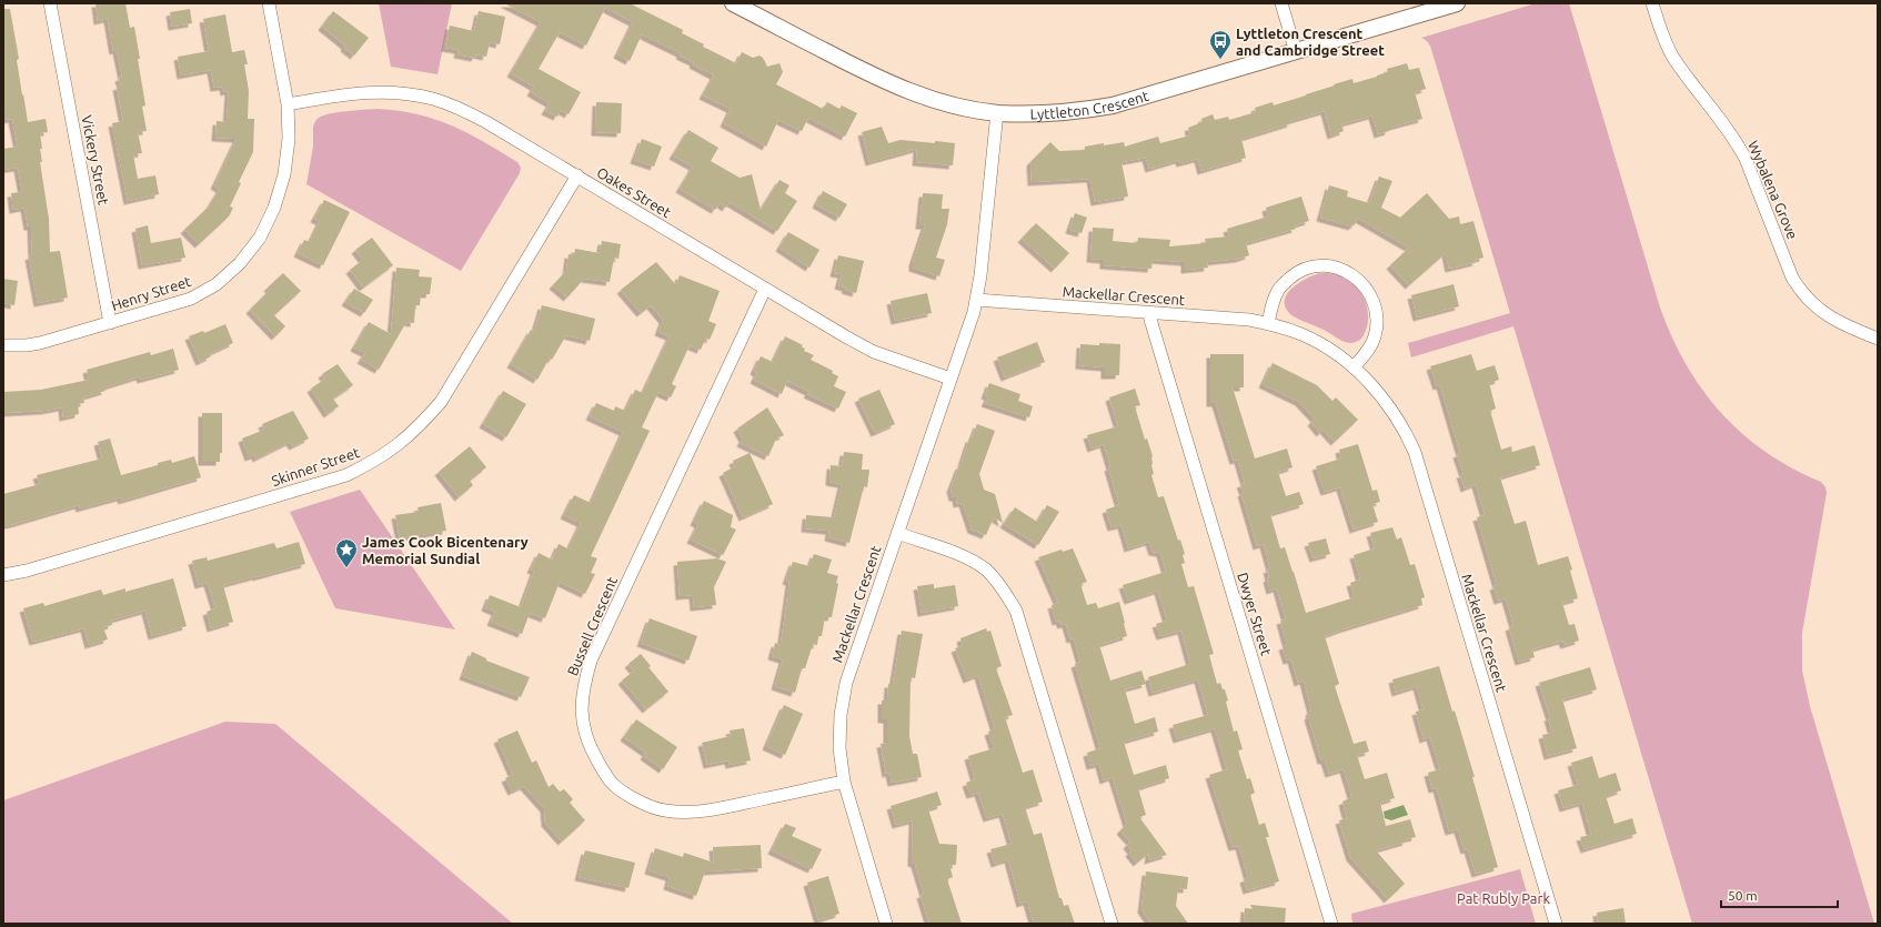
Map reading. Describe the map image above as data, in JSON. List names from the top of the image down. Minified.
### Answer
{"streets":{"street":["Lyttleton Crescent","Vickery Street","Wybalena Grove","Oakes Street","Henry Street","Mackellar Crescent","Skinner Street","Dwyer Street","Bussell Crescent"]},"crossings":[["Lyttleton Crescent","Mackellar Crescent"],["Vickery Street","Henry Street"],["Oakes Street","Henry Street"],["Oakes Street","Mackellar Crescent"],["Oakes Street","Skinner Street"],["Oakes Street","Bussell Crescent"],["Mackellar Crescent","Dwyer Street"],["Mackellar Crescent","Bussell Crescent"]],"parks":["Pat Rubly Park"],"places":{"bus stop":["Lyttleton Crescent and Cambridge Street"],"place":["James Cook Bicentenary Memorial Sundial"]},"scale_bar":"50 m"}
